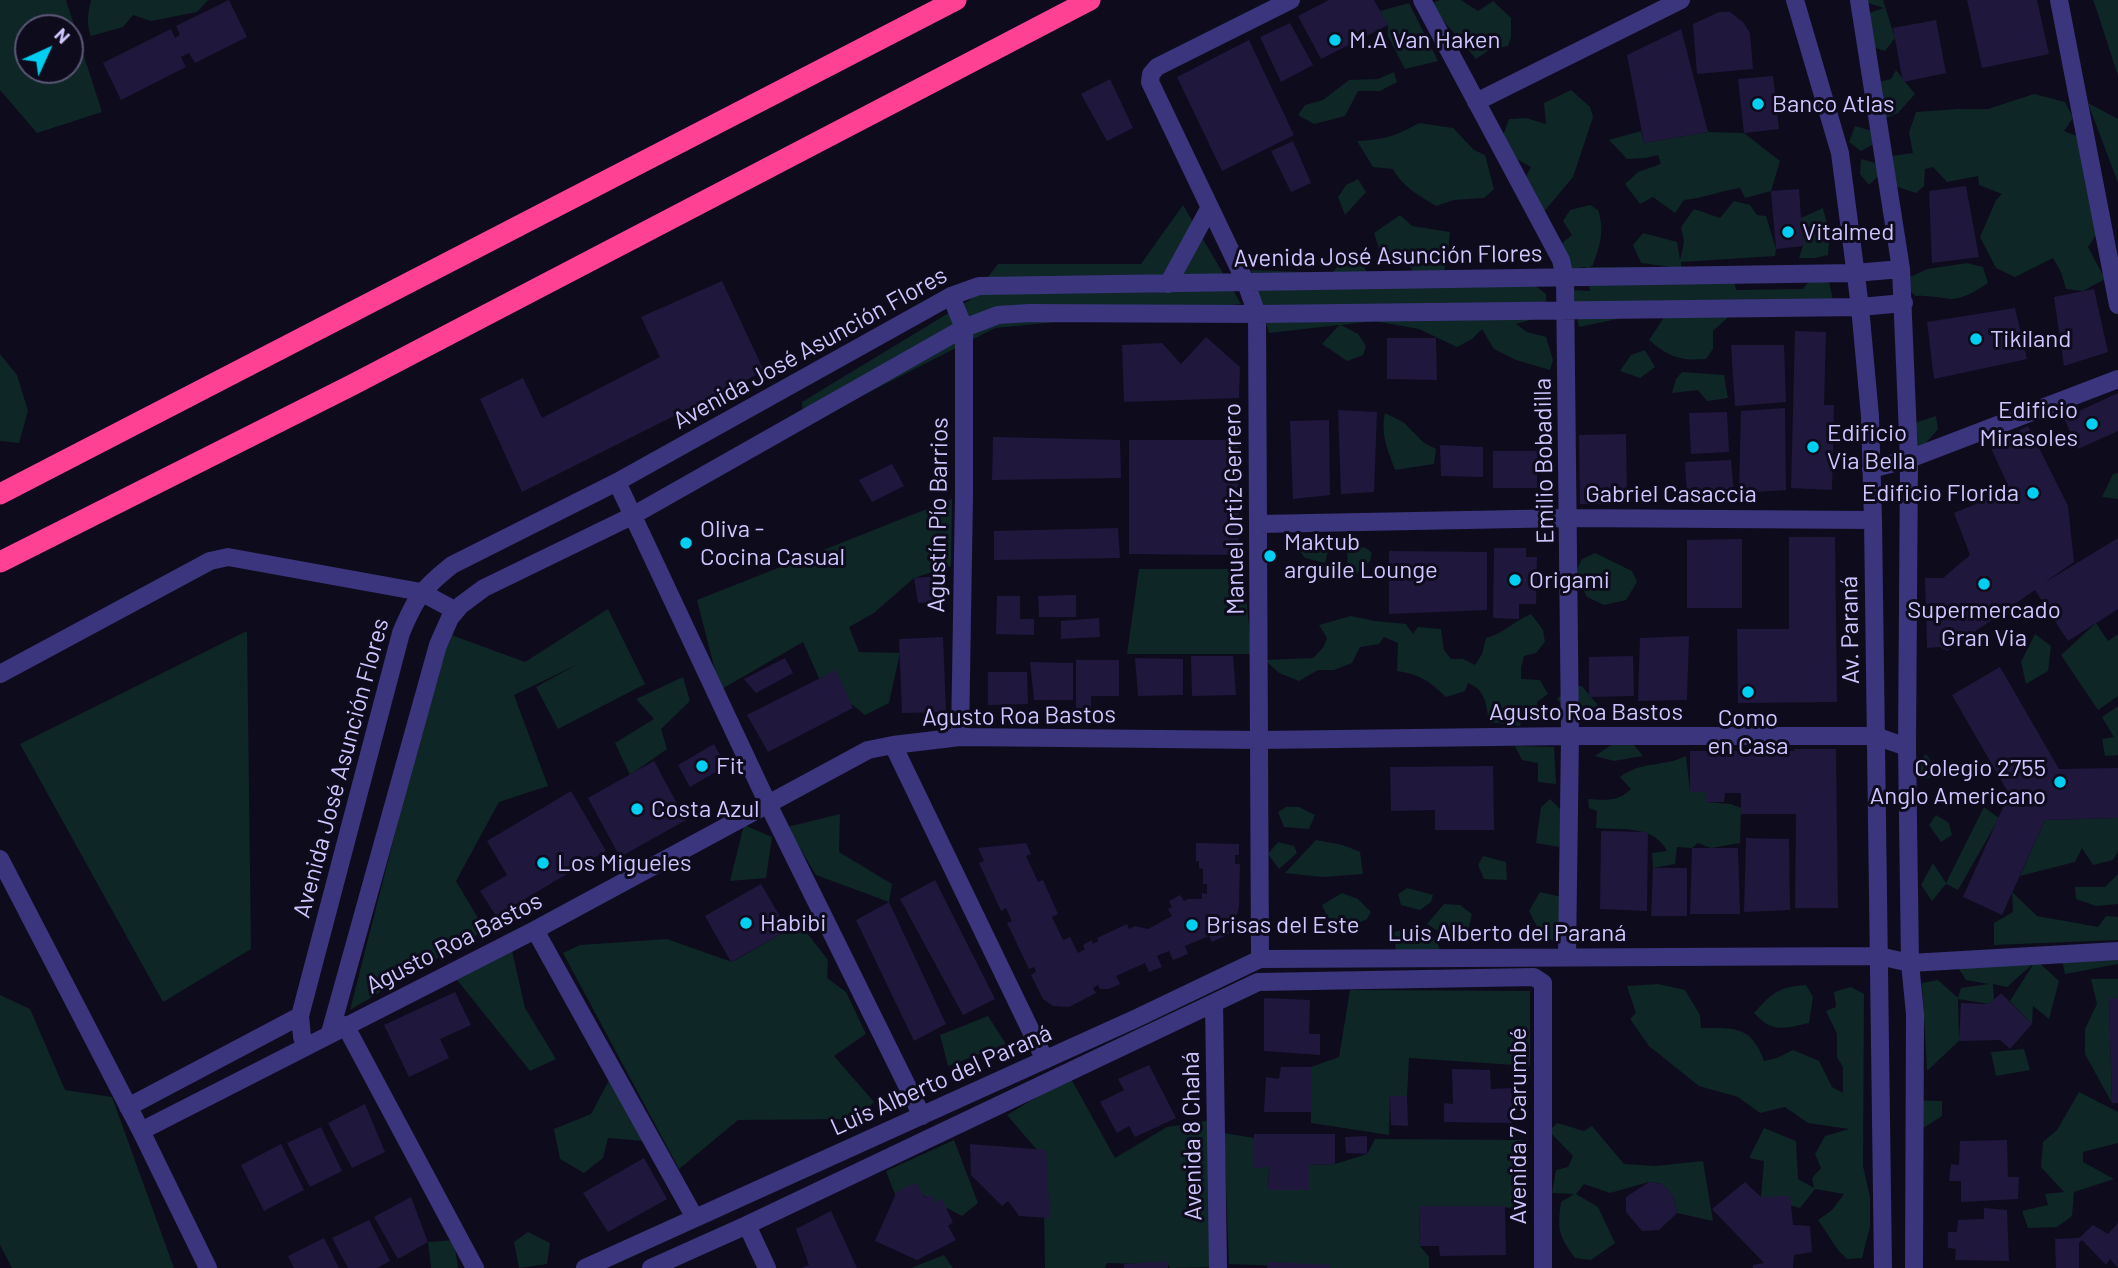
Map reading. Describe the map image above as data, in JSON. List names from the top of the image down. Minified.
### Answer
{"streets":{"street":["Avenida José Asunción Flores","Emilio Bobadilla","Gabriel Casaccia","Manuel Ortiz Gerrero","Agustín Pío Barrios","Av. Paraná","Agusto Roa Bastos","Luis Alberto del Paraná","Avenida 7 Carumbé","Avenida 8 Chahá"]},"crossings":[["Avenida José Asunción Flores","Emilio Bobadilla"],["Avenida José Asunción Flores","Manuel Ortiz Gerrero"],["Avenida José Asunción Flores","Agustín Pío Barrios"],["Avenida José Asunción Flores","Av. Paraná"],["Avenida José Asunción Flores","Agusto Roa Bastos"],["Emilio Bobadilla","Gabriel Casaccia"],["Emilio Bobadilla","Agusto Roa Bastos"],["Emilio Bobadilla","Luis Alberto del Paraná"],["Gabriel Casaccia","Manuel Ortiz Gerrero"],["Gabriel Casaccia","Av. Paraná"],["Manuel Ortiz Gerrero","Agusto Roa Bastos"],["Manuel Ortiz Gerrero","Luis Alberto del Paraná"],["Agustín Pío Barrios","Agusto Roa Bastos"],["Av. Paraná","Agusto Roa Bastos"],["Av. Paraná","Luis Alberto del Paraná"],["Avenida 7 Carumbé","Avenida 8 Chahá"]],"places":["M.A Van Haken","Banco Atlas","Vitalmed","Tikiland","Edificio Mirasoles","Edificio Via Bella","Edificio Florida","Oliva - Cocina Casual","Maktub arguile Lounge","Origami","Supermercado Gran Via","Como en Casa","Fit","Colegio 2755 Anglo Americano","Costa Azul","Los Migueles","Habibi","Brisas del Este"],"north":"top right"}
